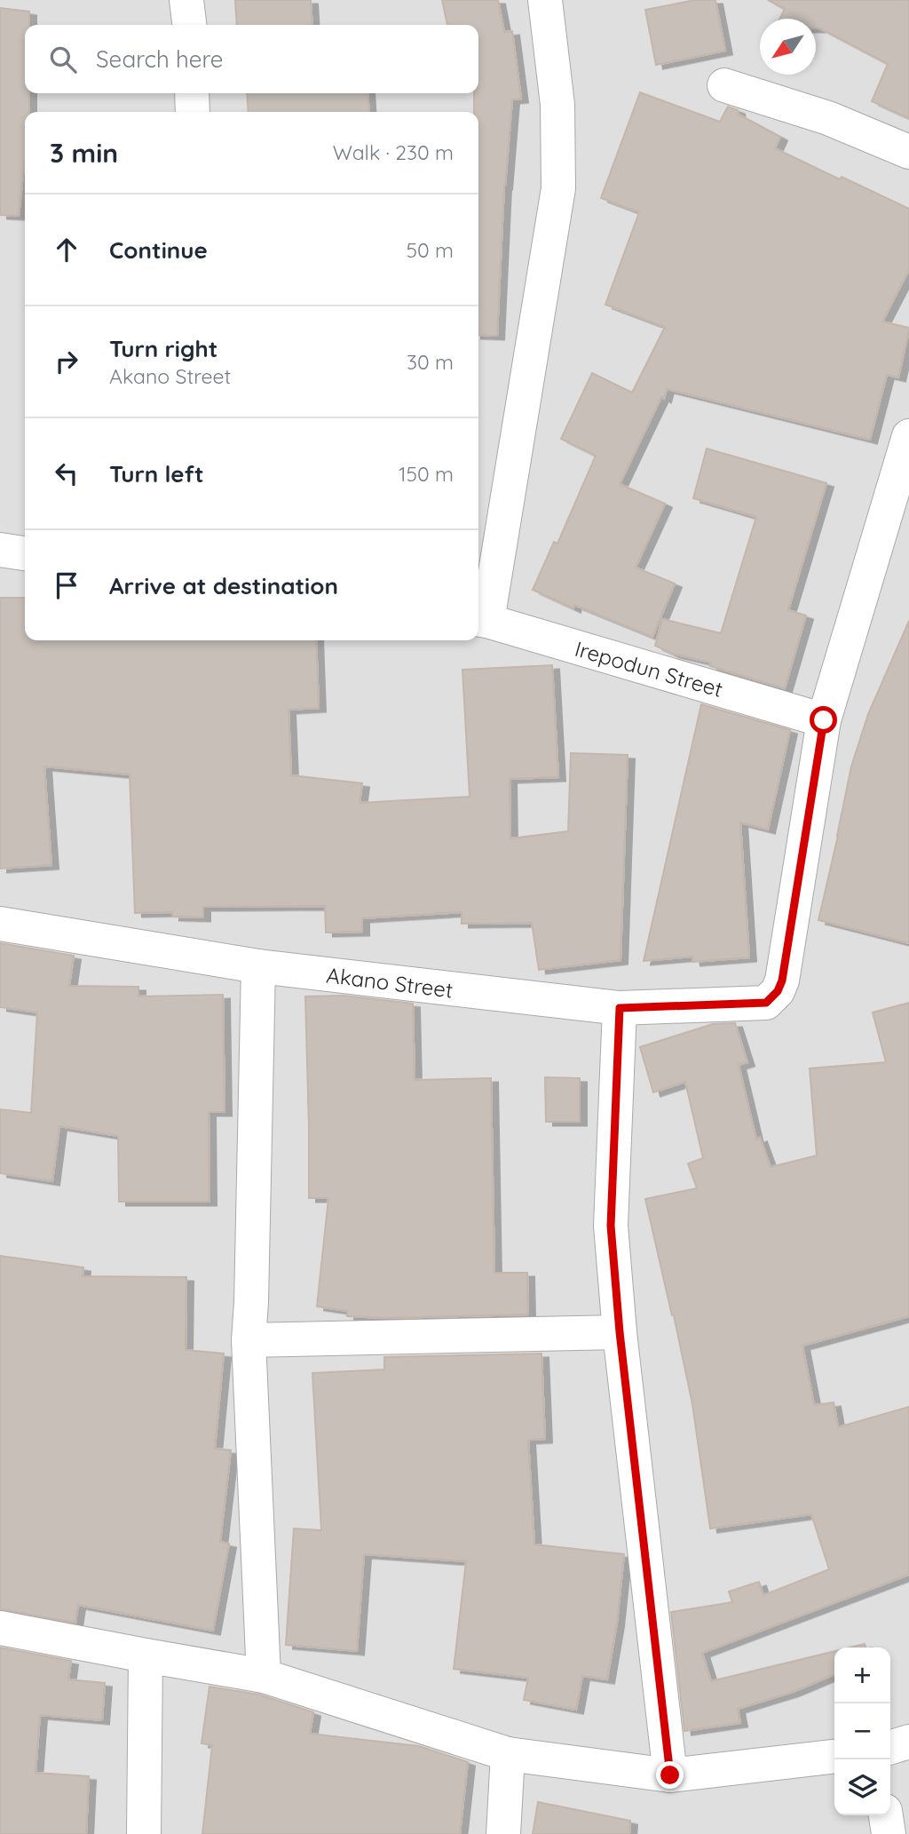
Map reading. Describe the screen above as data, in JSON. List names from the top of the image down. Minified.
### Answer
{"streets":{"street":["Irepodun Street","Akano Street"]},"crossings":[["Irepodun Street","Akano Street"]],"north":"bottom left","page":{"search":"Search here","heading":["3 min","Walk · 230 m"],"list":[["Continue","50 m"],["Turn right","Akano Street","30 m"],["Turn left","150 m"],"Arrive at destination"],"map_buttons":["+","−"]}}
